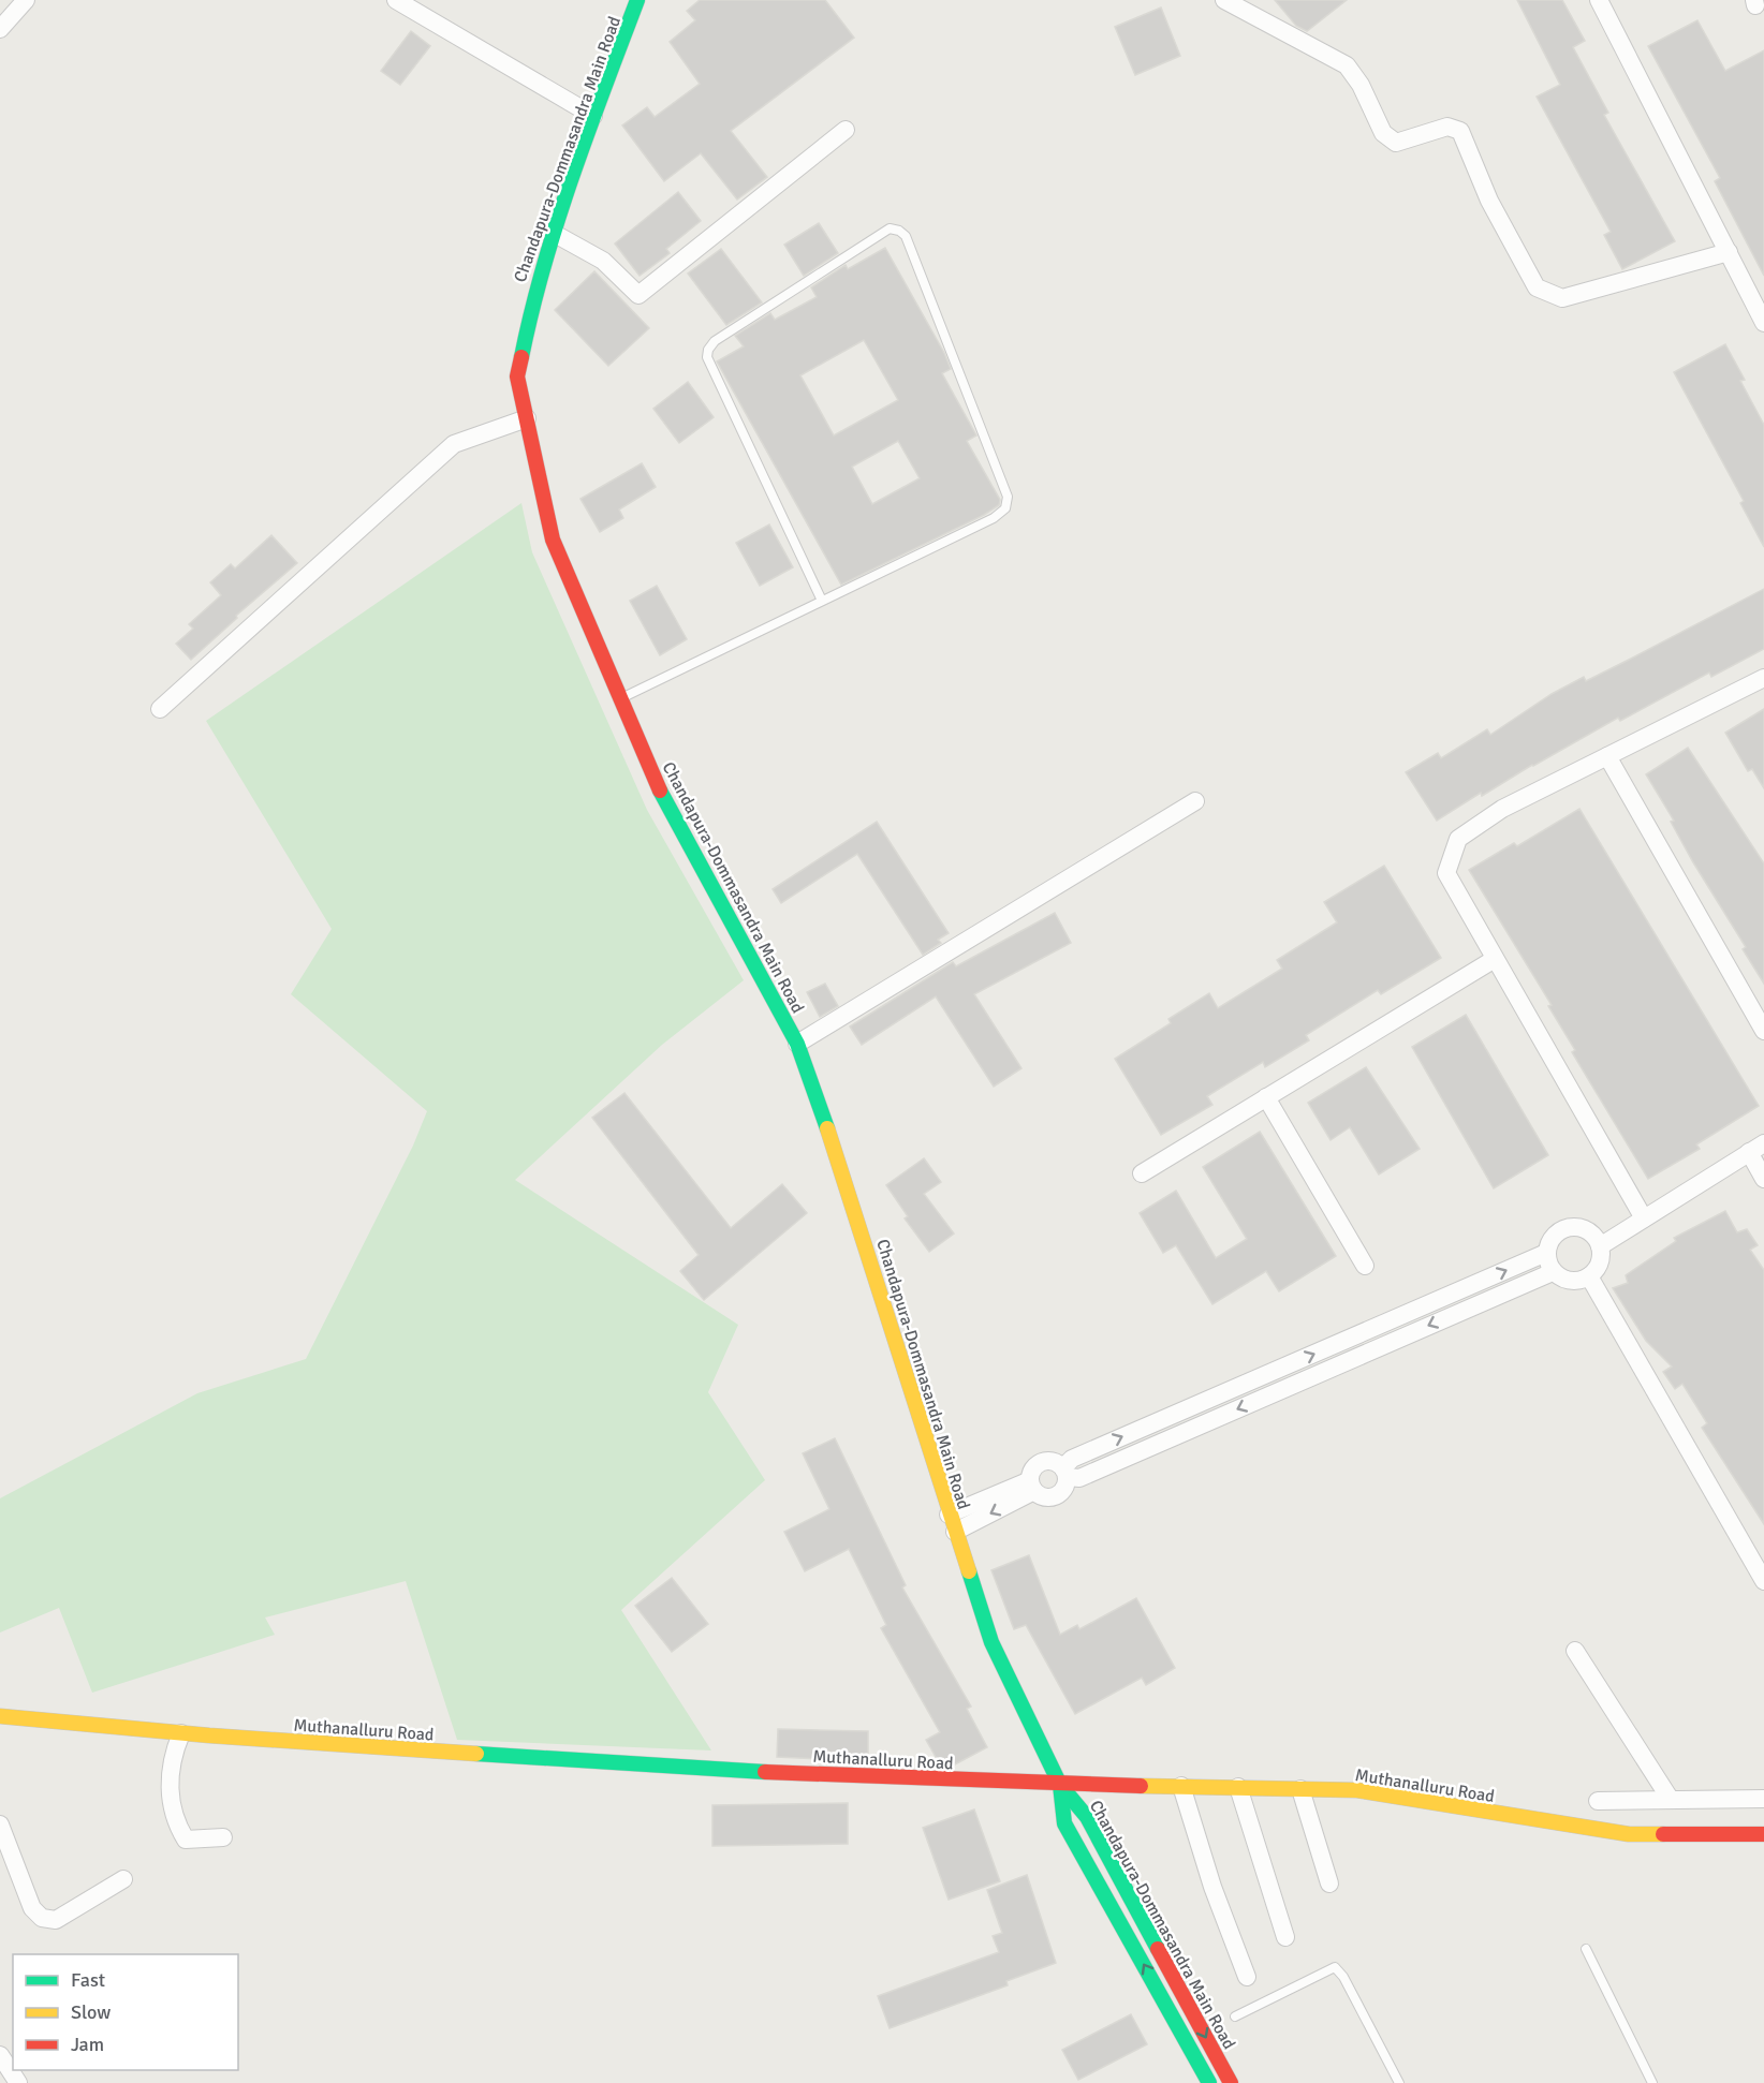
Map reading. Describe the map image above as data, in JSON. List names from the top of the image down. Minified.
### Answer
{"streets":{"main road":["Chandapura-Dommasandra Main Road","Muthanalluru Road"]},"crossings":[["Chandapura-Dommasandra Main Road","Muthanalluru Road"]],"legend":["Fast","Slow","Jam"]}
